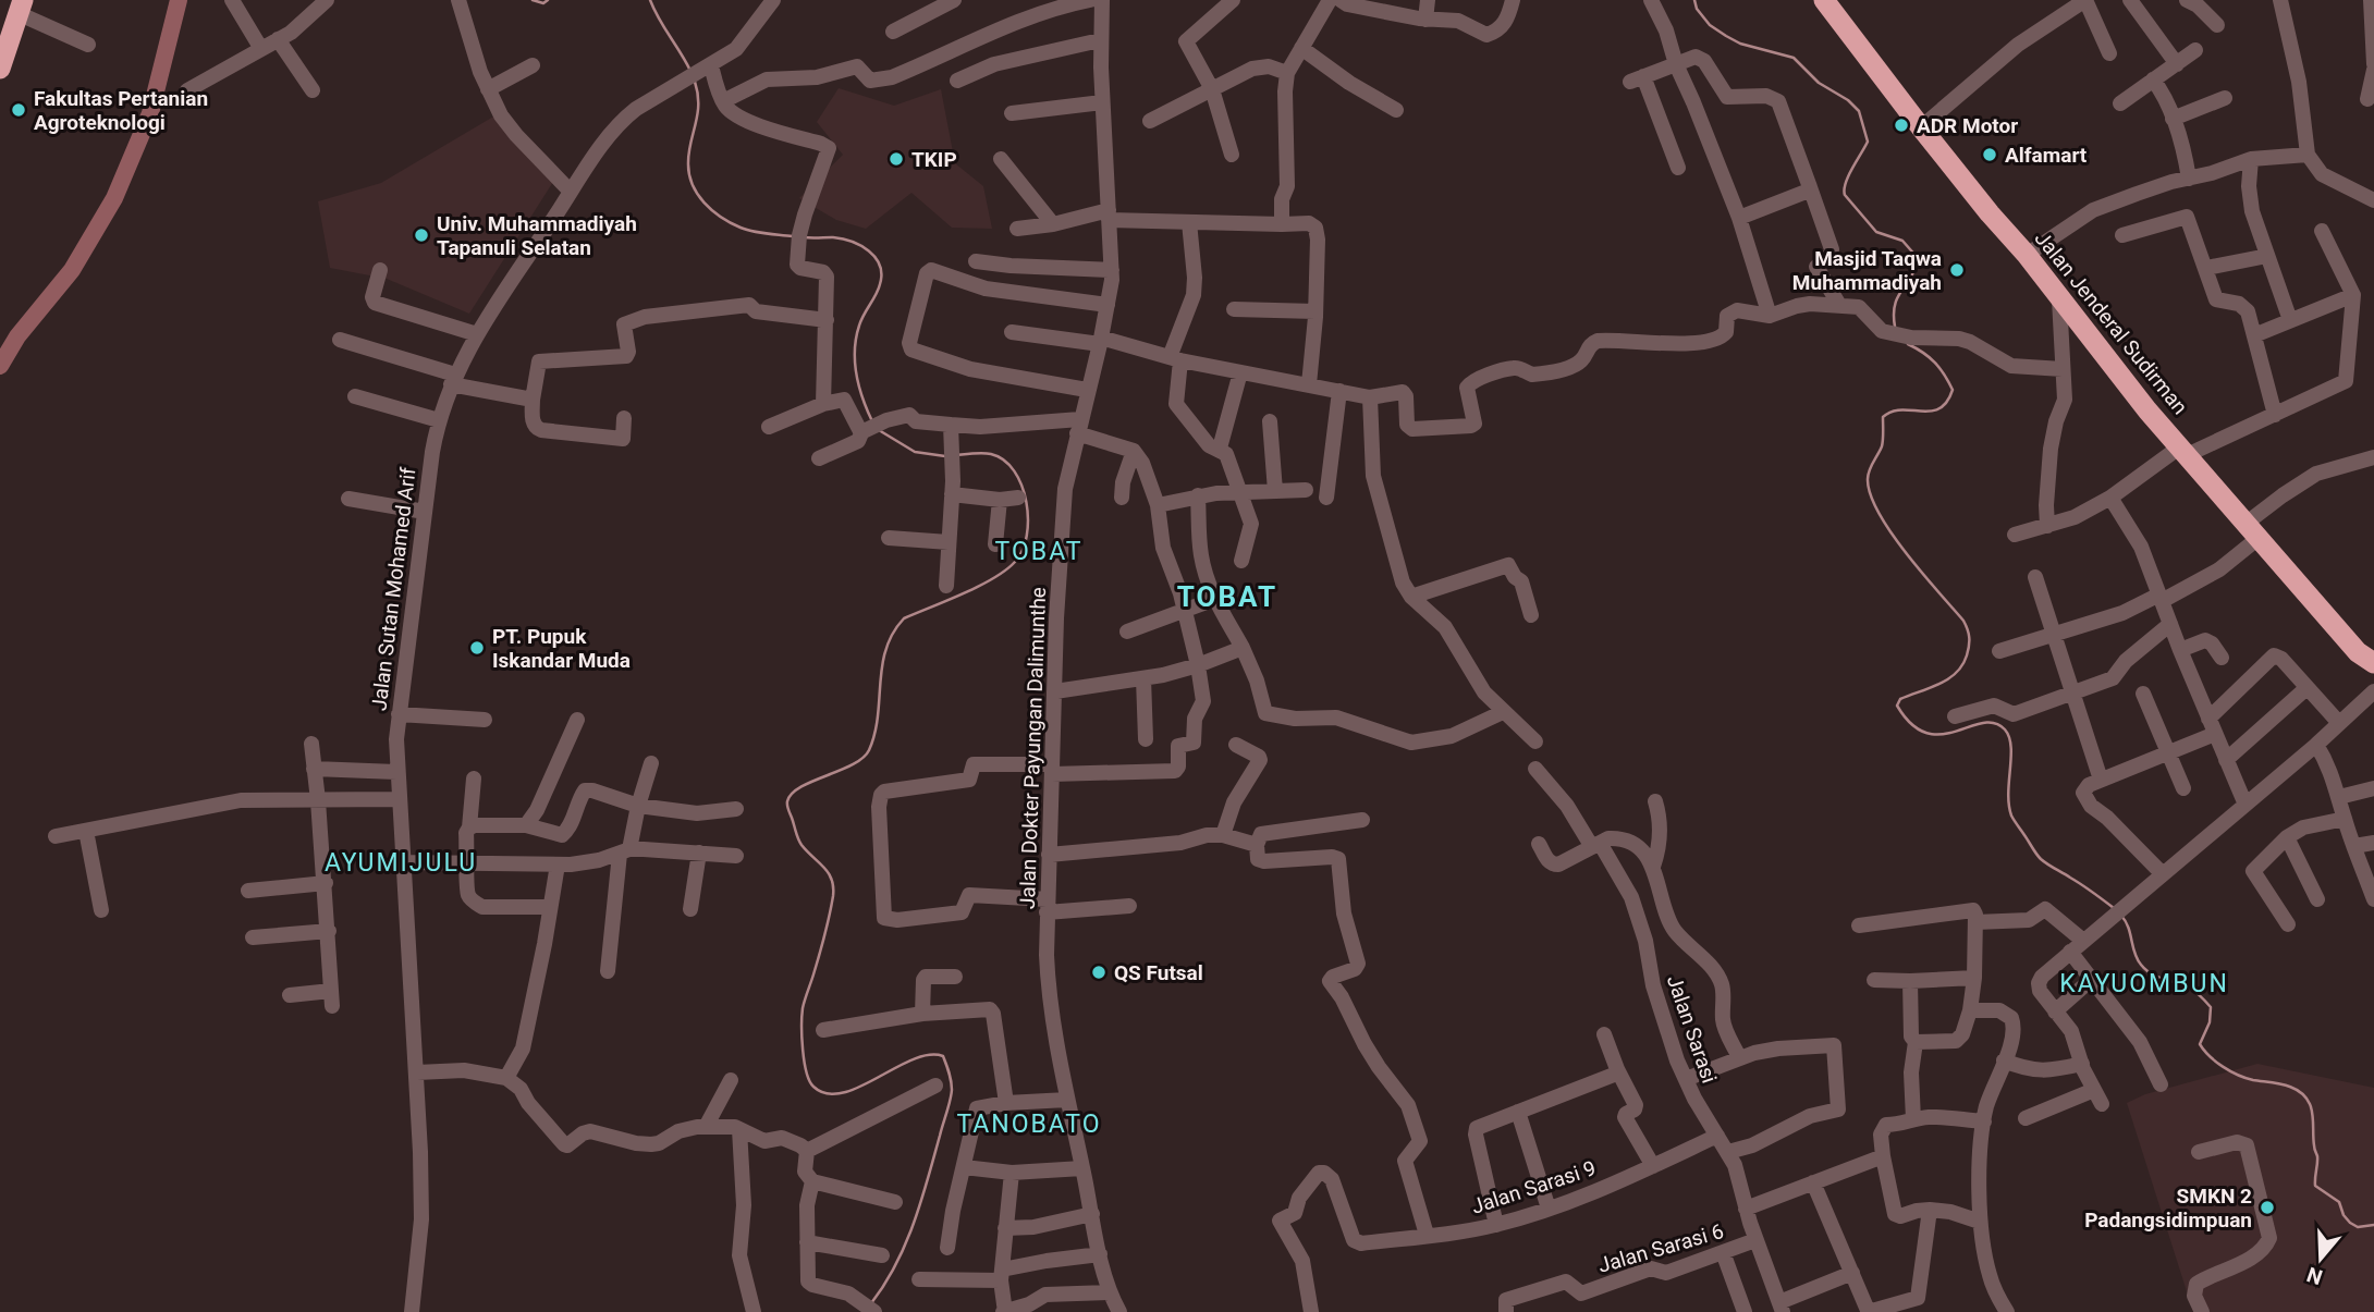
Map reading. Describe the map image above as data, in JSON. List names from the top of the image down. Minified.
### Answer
{"streets":{"highway":["Jalan Jenderal Sudirman"],"street":["Jalan Sutan Mohamed Arif","Jalan Dokter Payungan Dalimunthe","Jalan Sarasi","Jalan Sarasi 9","Jalan Sarasi 6"]},"crossings":[["Jalan Sarasi","Jalan Sarasi 9"],["Jalan Sarasi","Jalan Sarasi 6"]],"districts":["TOBAT","TOBAT","AYUMIJULU","KAYUOMBUN","TANOBATO"],"places":["Fakultas Pertanian Agroteknologi","ADR Motor","Alfamart","TKIP","Univ. Muhammadiyah Tapanuli Selatan","Masjid Taqwa Muhammadiyah","PT. Pupuk Iskandar Muda","QS Futsal","SMKN 2 Padangsidimpuan"],"north":"bottom"}
